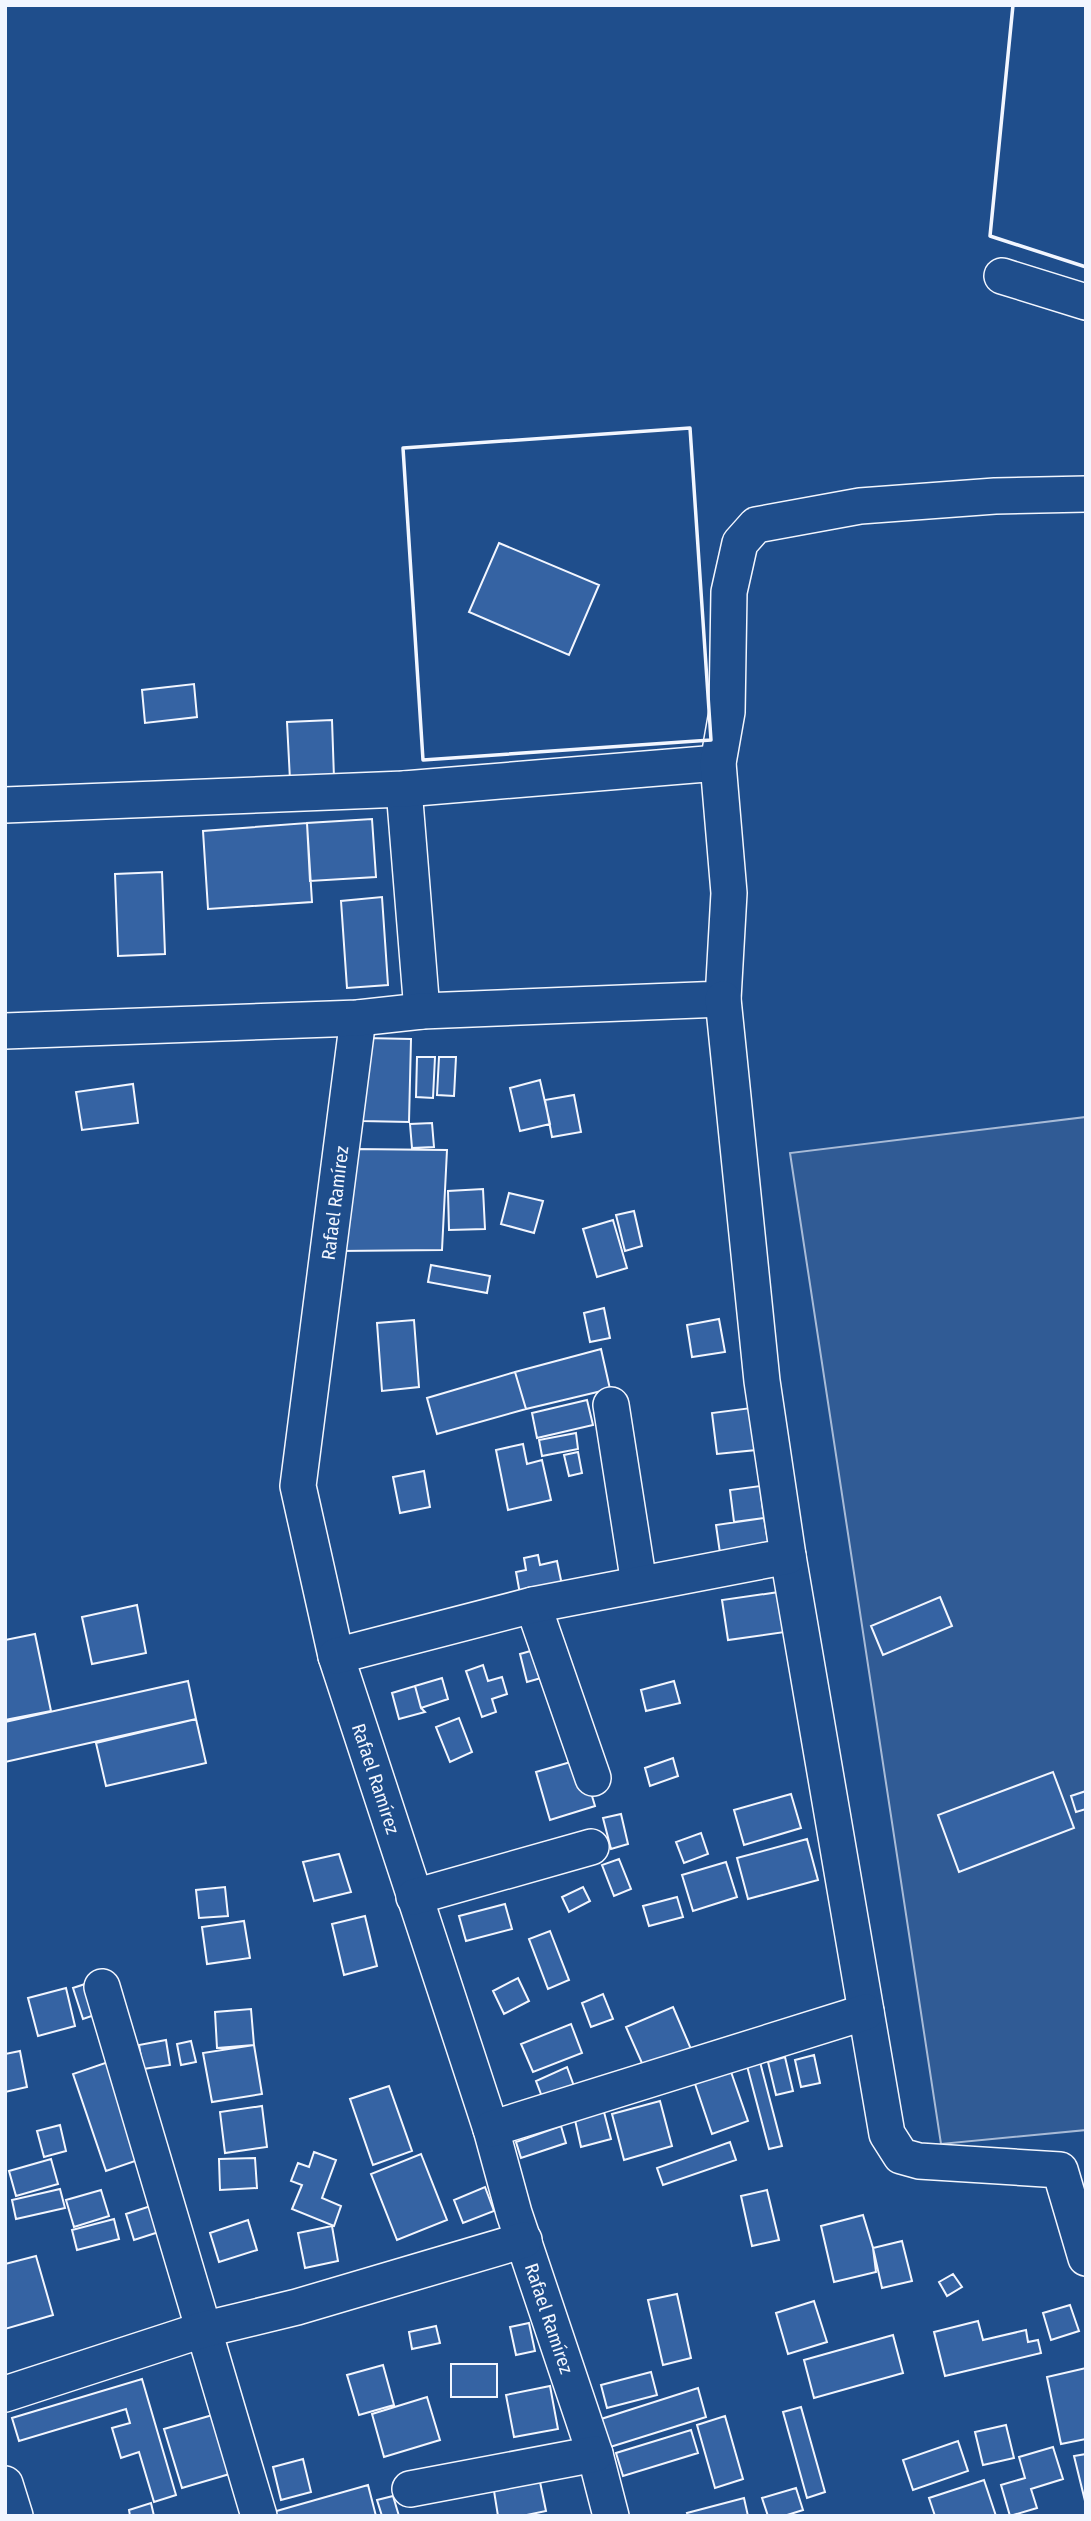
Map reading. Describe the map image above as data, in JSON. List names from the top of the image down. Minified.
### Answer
{"streets":{"street":["Rafael Ramírez"]}}
